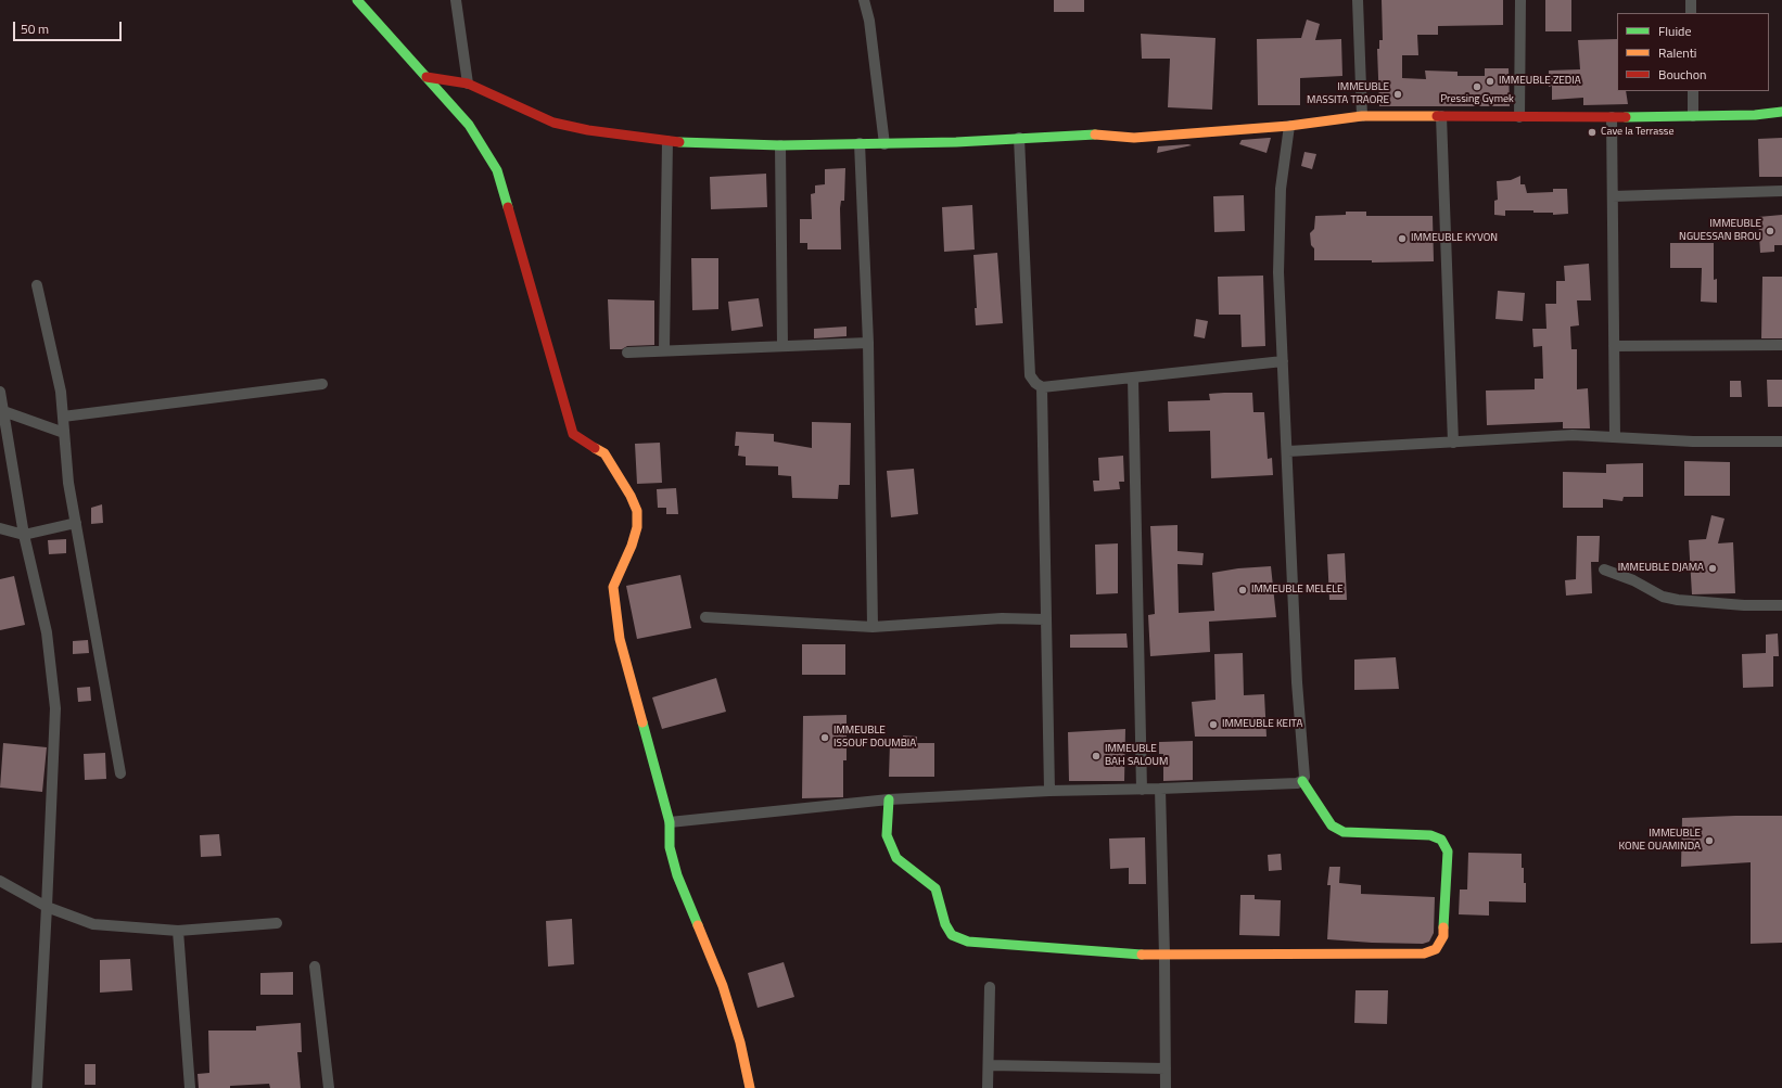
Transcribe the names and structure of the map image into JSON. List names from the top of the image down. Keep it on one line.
{"places":["IMMEUBLE ZEDIA","Pressing Gymek","IMMEUBLE MASSITA TRAORE","Cave la Terrasse","IMMEUBLE NGUESSAN BROU","IMMEUBLE KYVON","IMMEUBLE DJAMA","IMMEUBLE MELELE","IMMEUBLE KEITA","IMMEUBLE ISSOUF DOUMBIA","IMMEUBLE BAH SALOUM","IMMEUBLE KONE OUAMINDA"],"legend":["Fluide","Ralenti","Bouchon"],"scale_bar":"50 m"}
